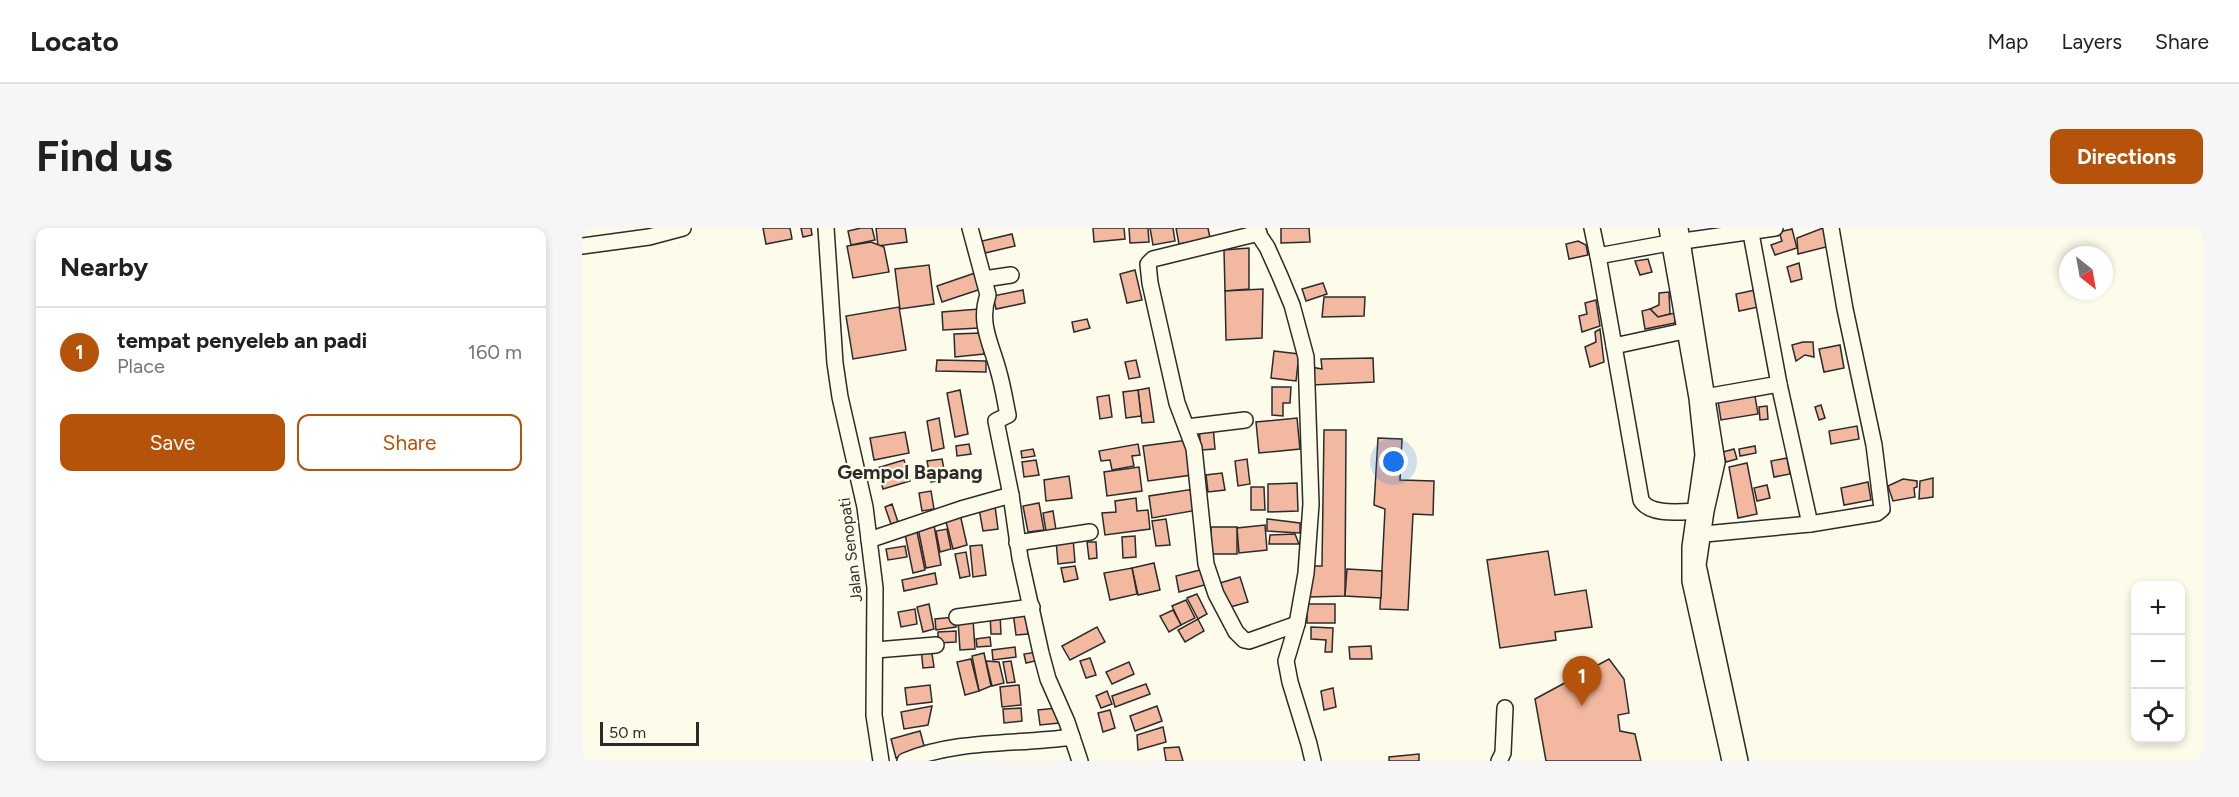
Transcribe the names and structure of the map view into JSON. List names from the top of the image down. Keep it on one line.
{"streets":{"street":["Jalan Senopati"]},"districts":["Gempol Bapang"],"scale_bar":"50 m","north":"bottom right","page":{"header":"Locato","nav":["Map","Layers","Share"],"buttons":["Directions",["Save","Share"]],"title":"Find us","heading":"Nearby","list":[{"mark":"1","name":"tempat penyeleb an padi","note":"Place","value":"160 m"}],"map_buttons":["+","−"],"pins":"1","scale":"50 m"}}
